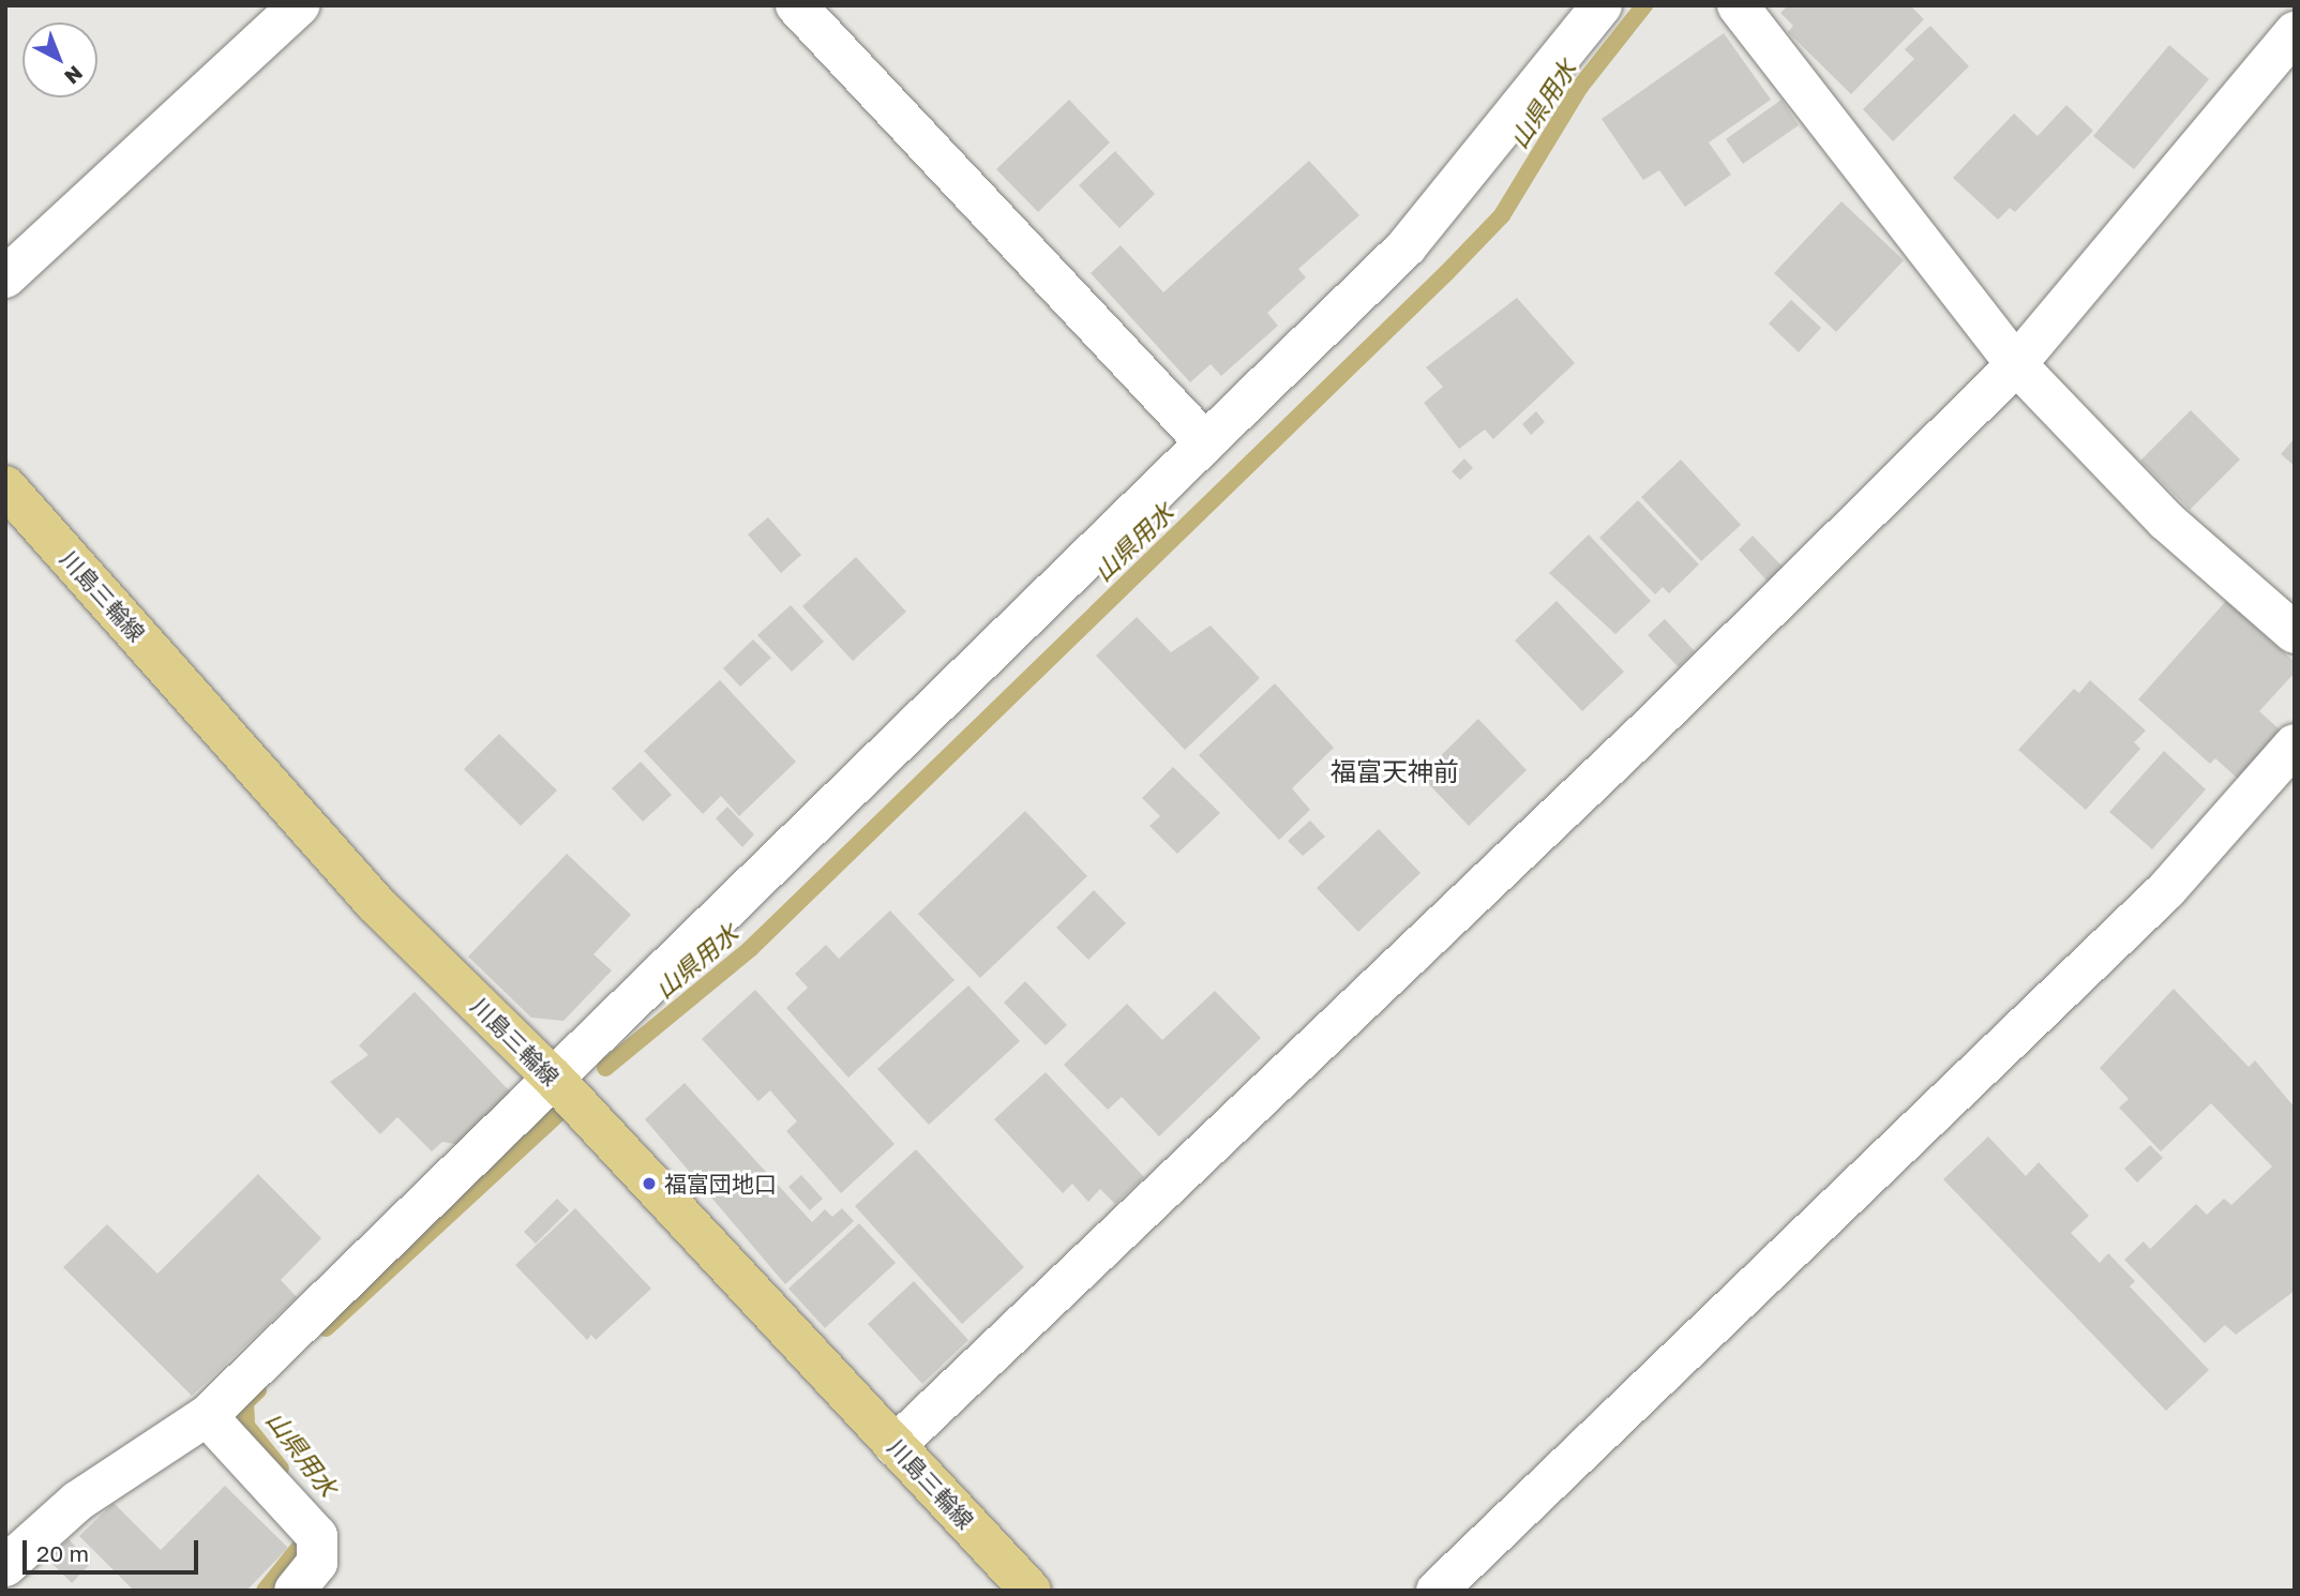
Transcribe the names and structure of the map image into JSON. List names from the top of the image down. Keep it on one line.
{"streets":{"main road":["川島三輪線"]},"districts":["福富天神前"],"water":["山県用水"],"places":["福富団地口"],"scale_bar":"20 m","north":"bottom right"}
